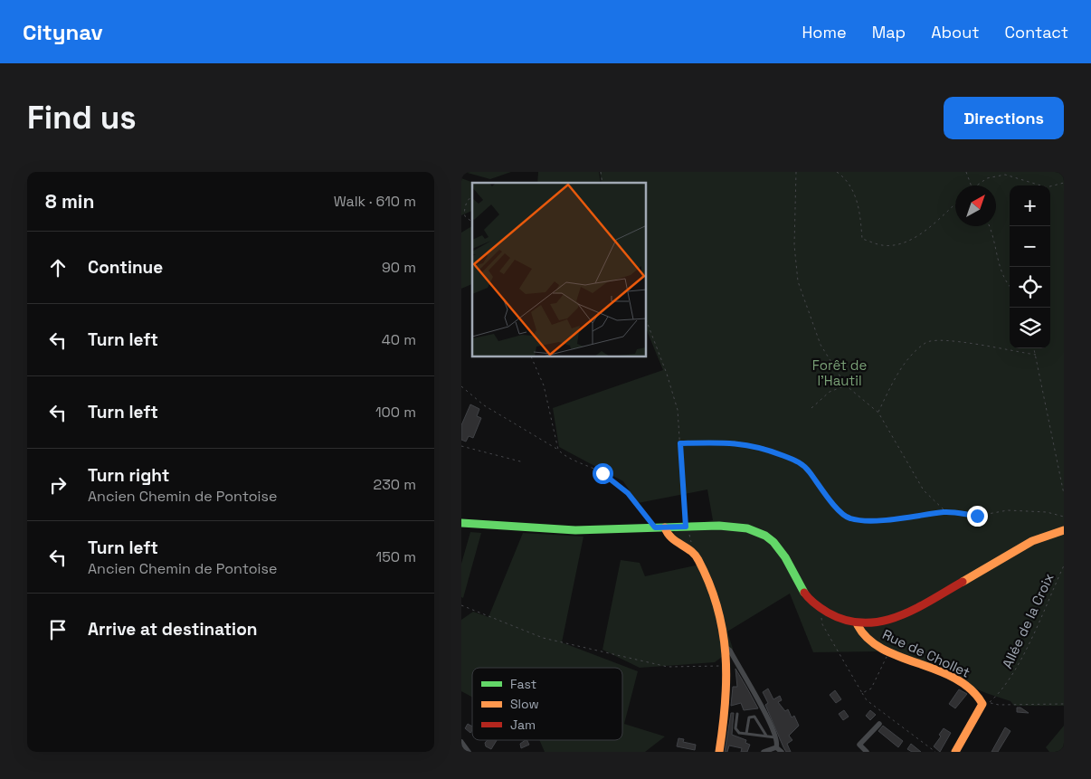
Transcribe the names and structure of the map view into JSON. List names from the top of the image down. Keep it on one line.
{"streets":{"main road":["Rue de Chollet"],"path":["Allée de la Croix"]},"parks":["Forêt de l'Hautil"],"legend":["Fast","Slow","Jam"],"north":"top right","page":{"header":"Citynav","nav":["Home","Map","About","Contact"],"buttons":"Directions","title":"Find us","heading":["8 min","Walk · 610 m"],"map_buttons":["+","−"],"list":[["Continue","90 m"],["Turn left","40 m"],["Turn left","100 m"],["Turn right","Ancien Chemin de Pontoise","230 m"],["Turn left","Ancien Chemin de Pontoise","150 m"],"Arrive at destination"]}}
